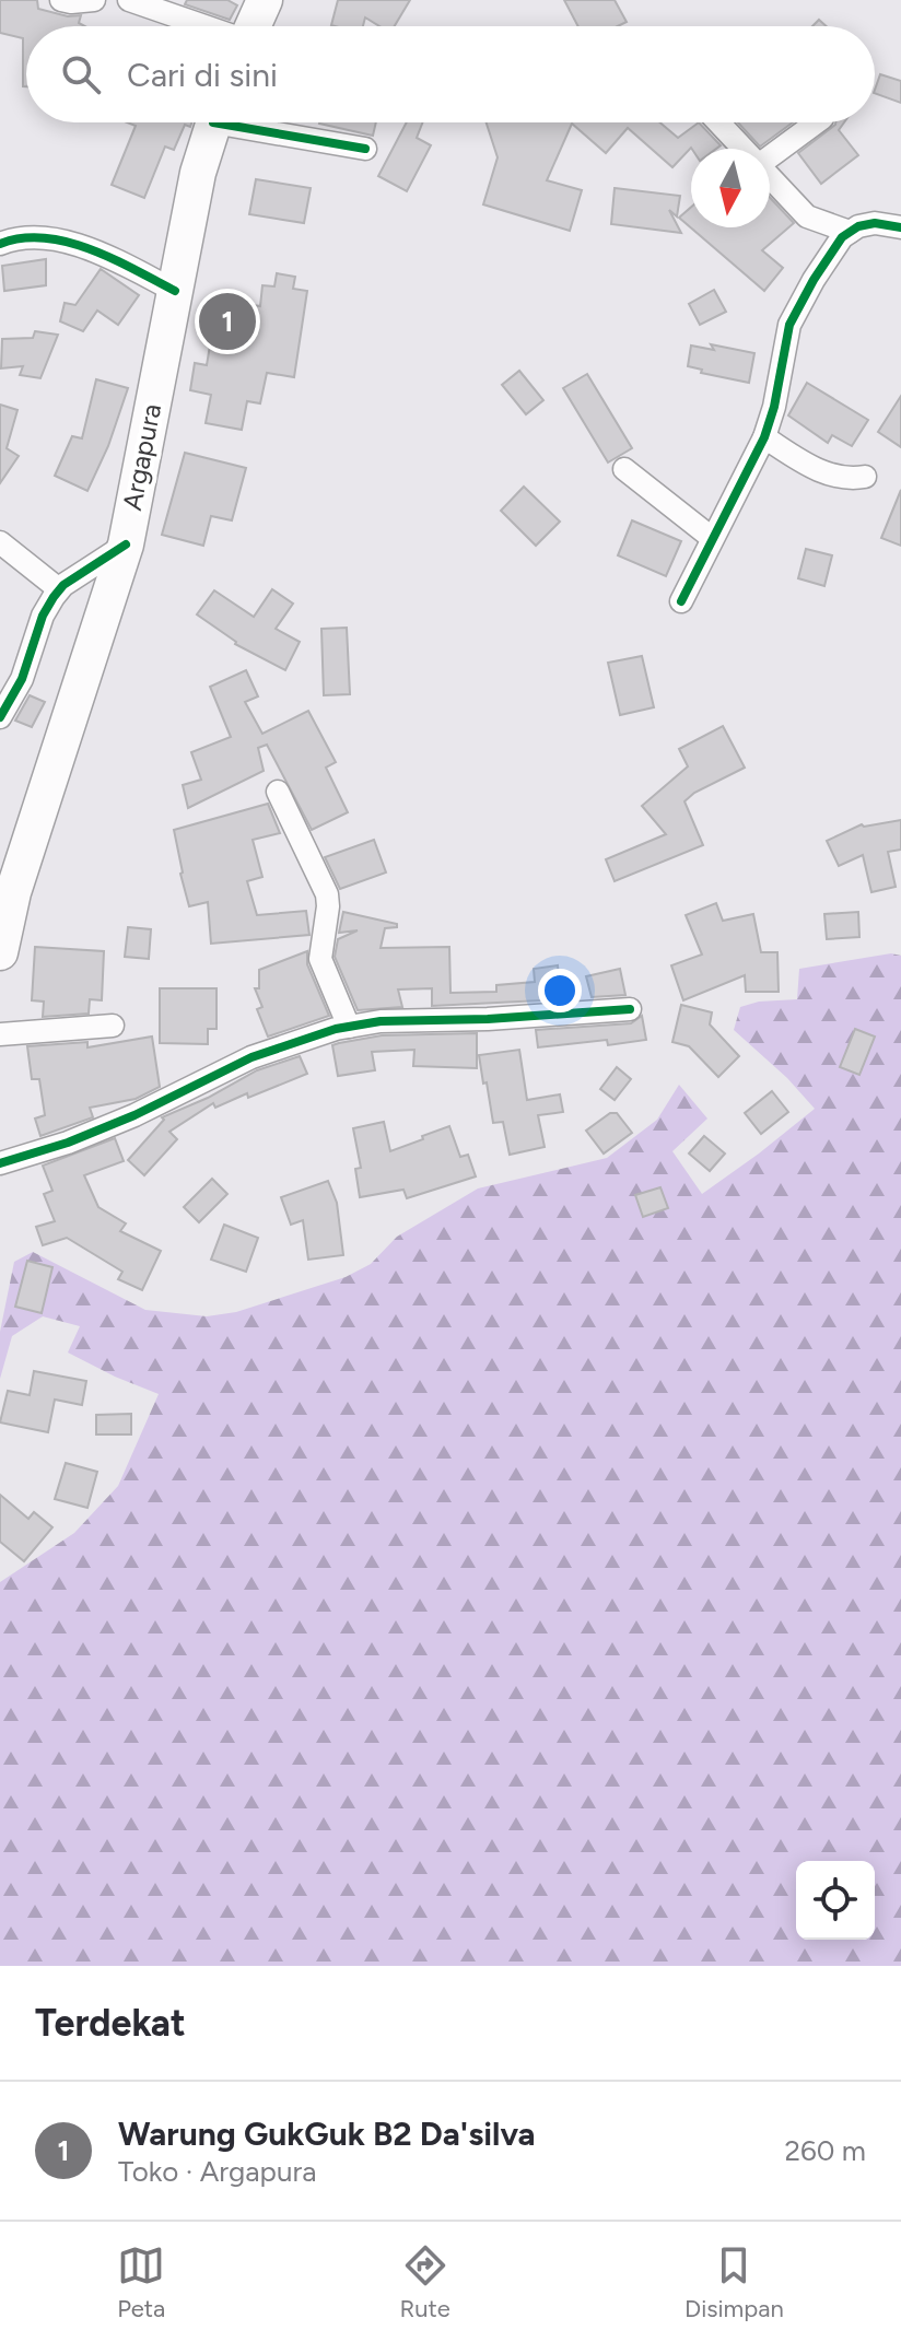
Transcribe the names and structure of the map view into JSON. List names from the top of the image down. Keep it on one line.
{"streets":{"highway":["Argapura"]},"north":"bottom","page":{"search":"Cari di sini","pins":"1","heading":"Terdekat","list":[{"mark":"1","name":"Warung GukGuk B2 Da'silva","note":"Toko · Argapura","value":"260 m"}],"nav":["Peta","Rute","Disimpan"]}}
